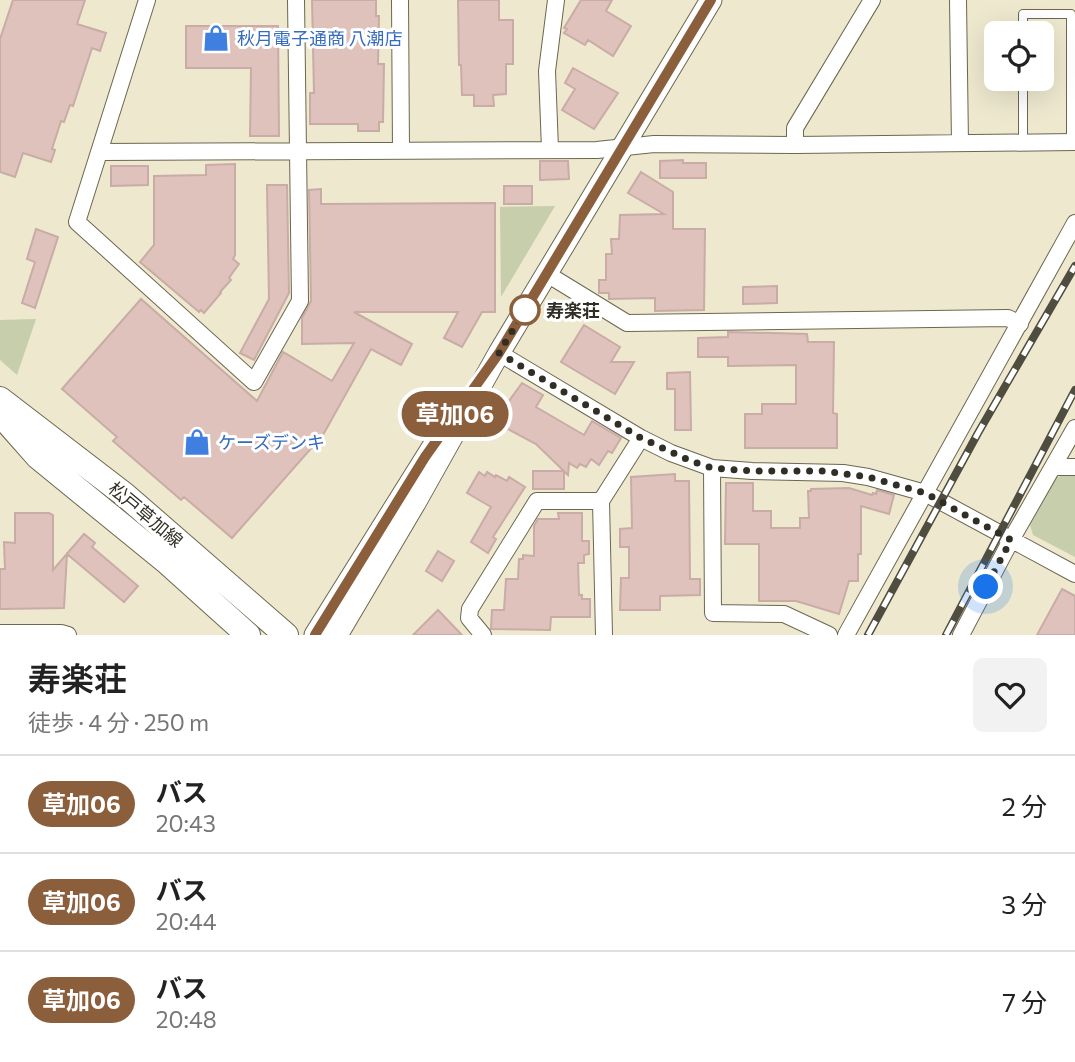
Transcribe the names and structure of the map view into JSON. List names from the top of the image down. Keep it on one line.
{"streets":{"main road":["松戸草加線"]},"places":{"shop":["秋月電子通商 八潮店","ケーズデンキ"],"other":["寿楽荘"]},"lines":["bus line 草加06"],"page":{"on_map":"草加06","heading":["寿楽荘","徒歩 · 4 分 · 250 m"],"list":[{"mark":"草加06","name":"バス","note":"20:43","value":"2 分"},{"mark":"草加06","name":"バス","note":"20:44","value":"3 分"},{"mark":"草加06","name":"バス","note":"20:48","value":"7 分"}]}}
